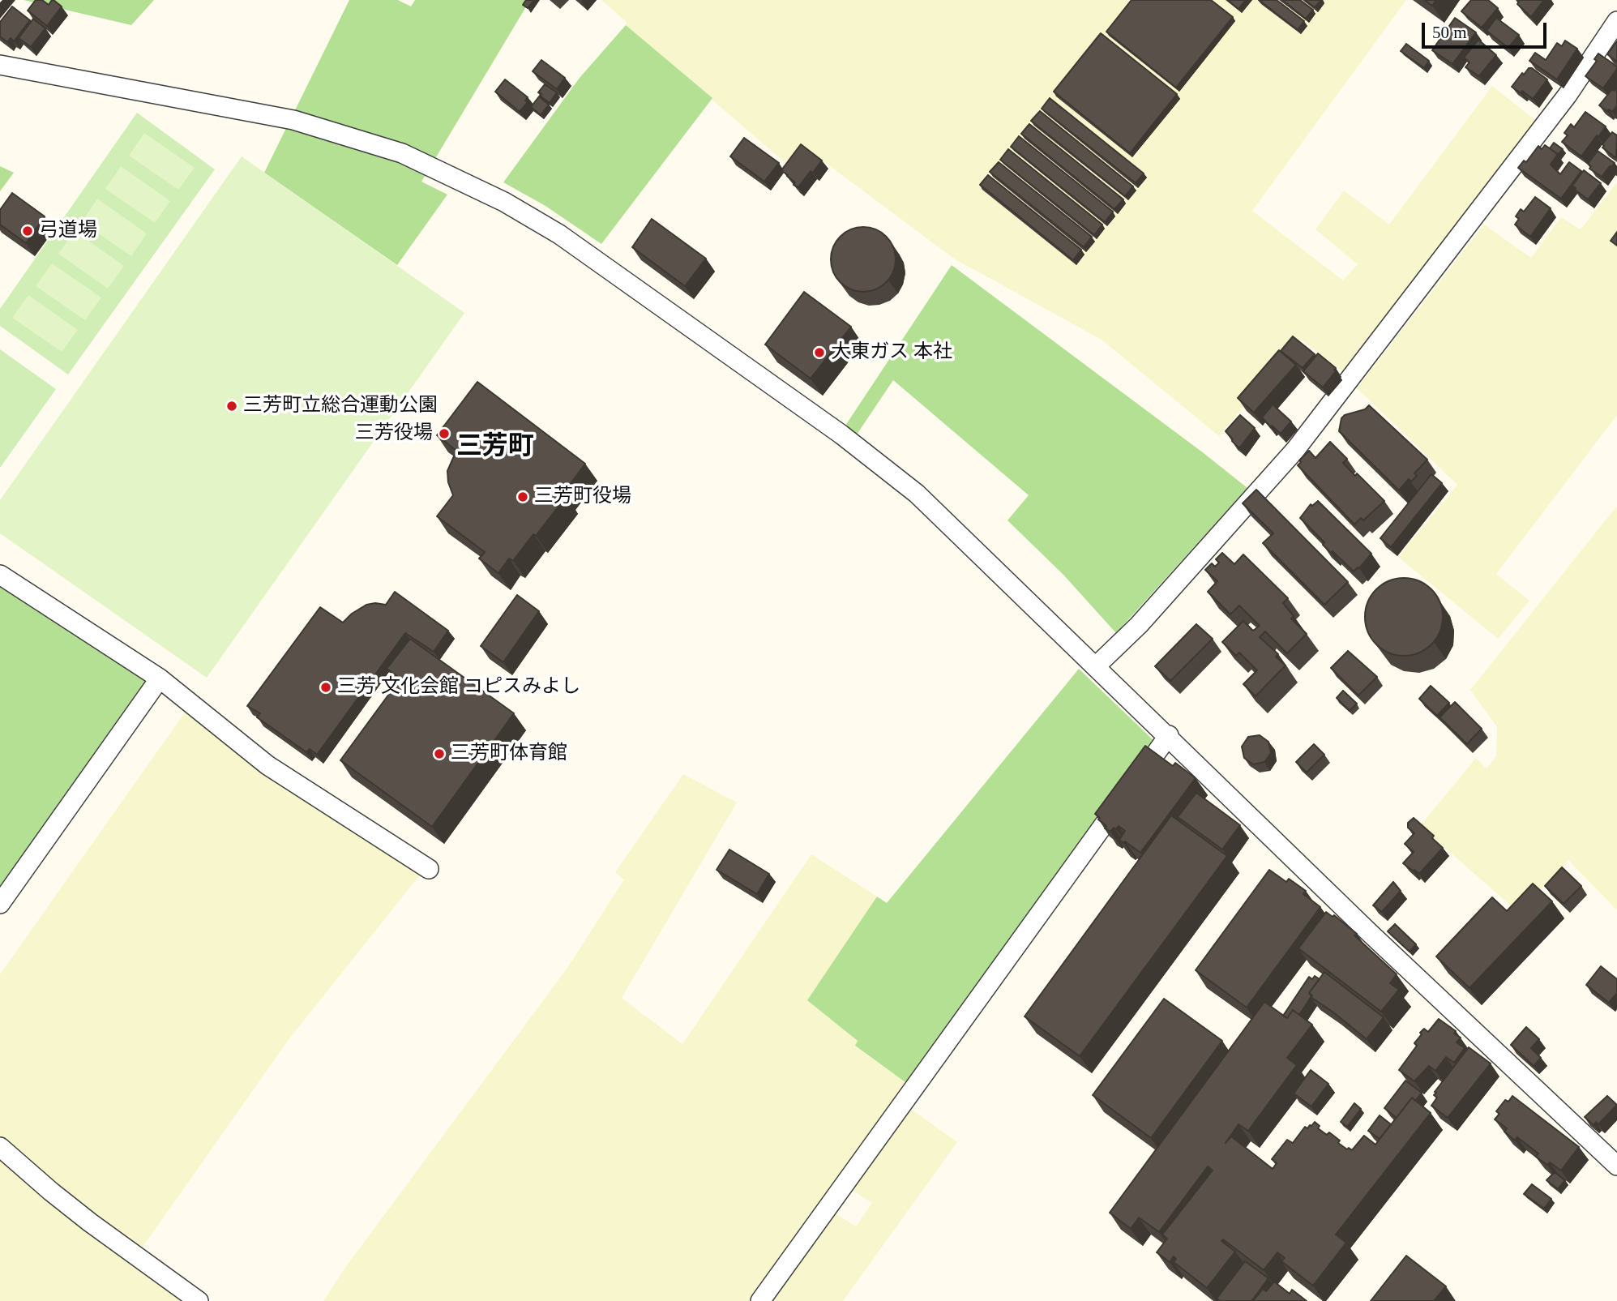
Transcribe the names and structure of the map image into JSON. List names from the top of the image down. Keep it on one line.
{"districts":["三芳町"],"places":["弓道場","大東ガス 本社","三芳町立総合運動公園","三芳役場","三芳町役場","三芳 文化会館 コピスみよし","三芳町体育館"],"scale_bar":"50 m"}
